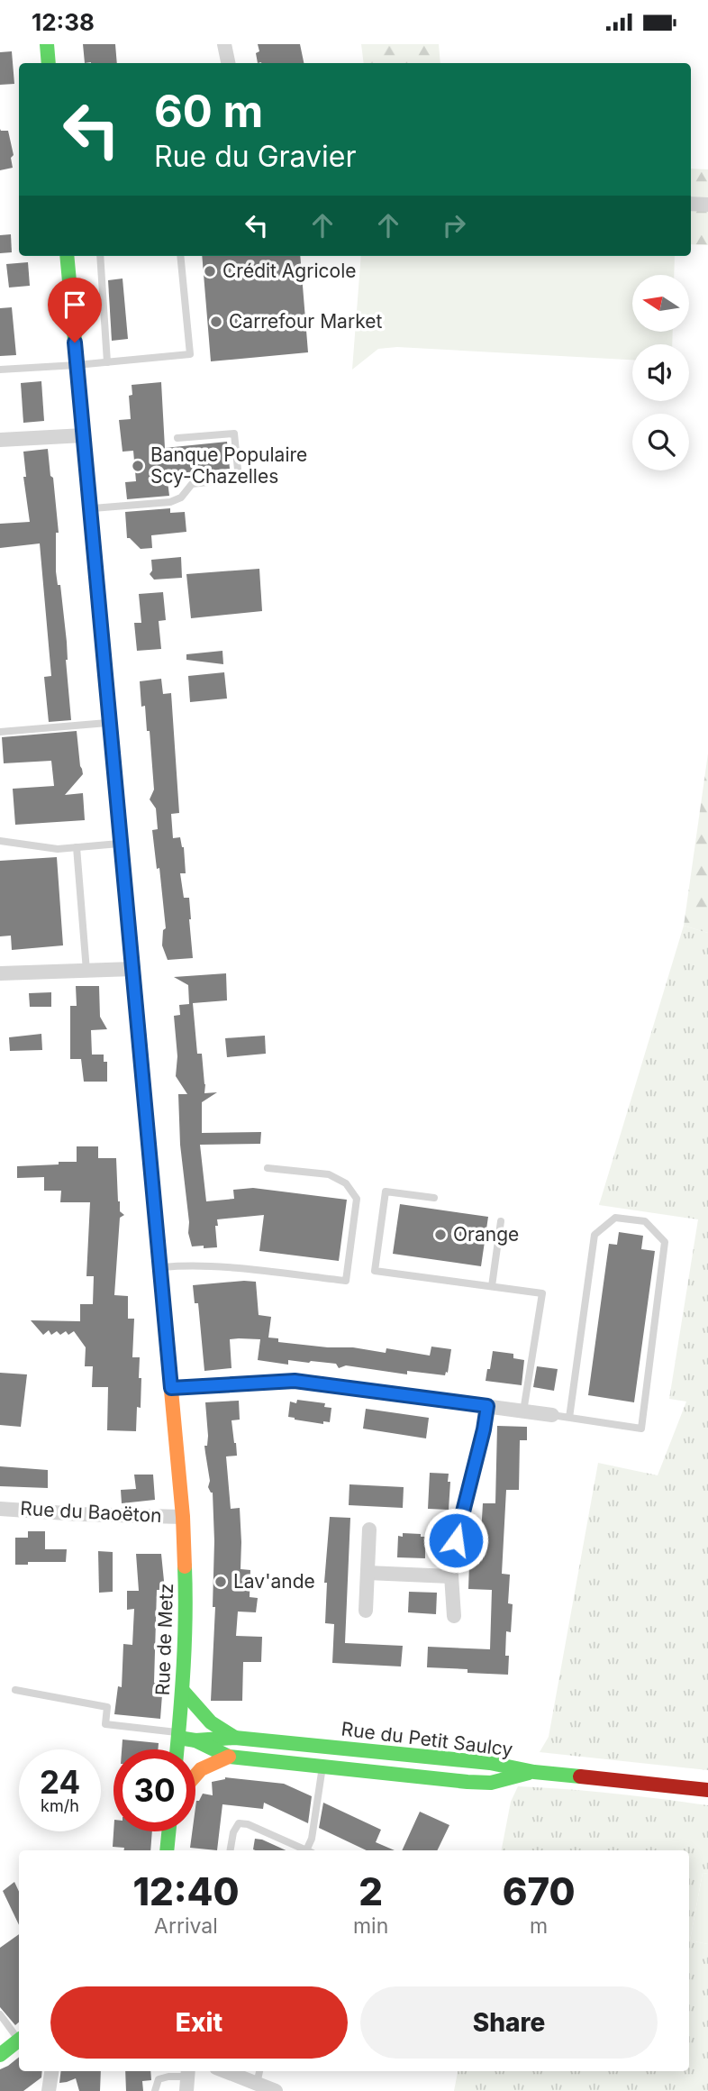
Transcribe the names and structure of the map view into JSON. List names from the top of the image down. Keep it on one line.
{"streets":{"main road":["Rue de Metz","Rue du Petit Saulcy"],"street":["Rue du Baoëton"]},"crossings":[["Rue du Baoëton","Rue de Metz"],["Rue de Metz","Rue du Petit Saulcy"]],"places":["Crédit Agricole","Carrefour Market","Banque Populaire Scy-Chazelles","Orange","Lav'ande"],"north":"left","page":{"status":"12:38","turn":["60 m","Rue du Gravier"],"speed":"24 km/h","limit":"30","eta":["12:40","Arrival","2","min","670","m"],"buttons":["Exit","Share"]}}
